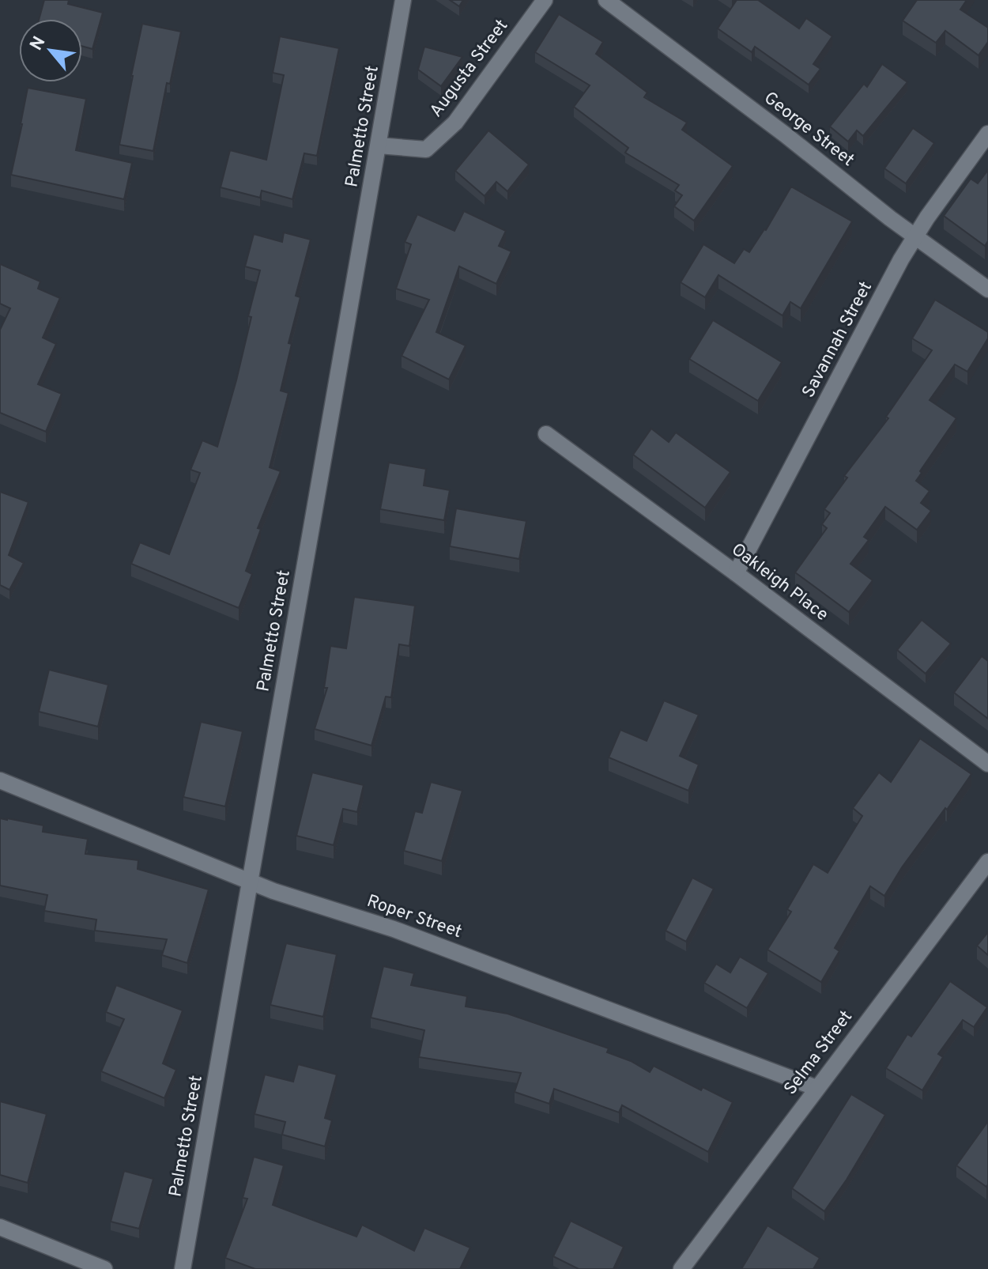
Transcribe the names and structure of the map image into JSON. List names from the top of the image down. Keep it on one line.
{"streets":{"street":["Augusta Street","Palmetto Street","George Street","Savannah Street","Oakleigh Place","Roper Street","Selma Street"]},"crossings":[["Augusta Street","Palmetto Street"],["Palmetto Street","Roper Street"],["George Street","Savannah Street"],["Savannah Street","Oakleigh Place"],["Roper Street","Selma Street"]],"north":"top left"}
